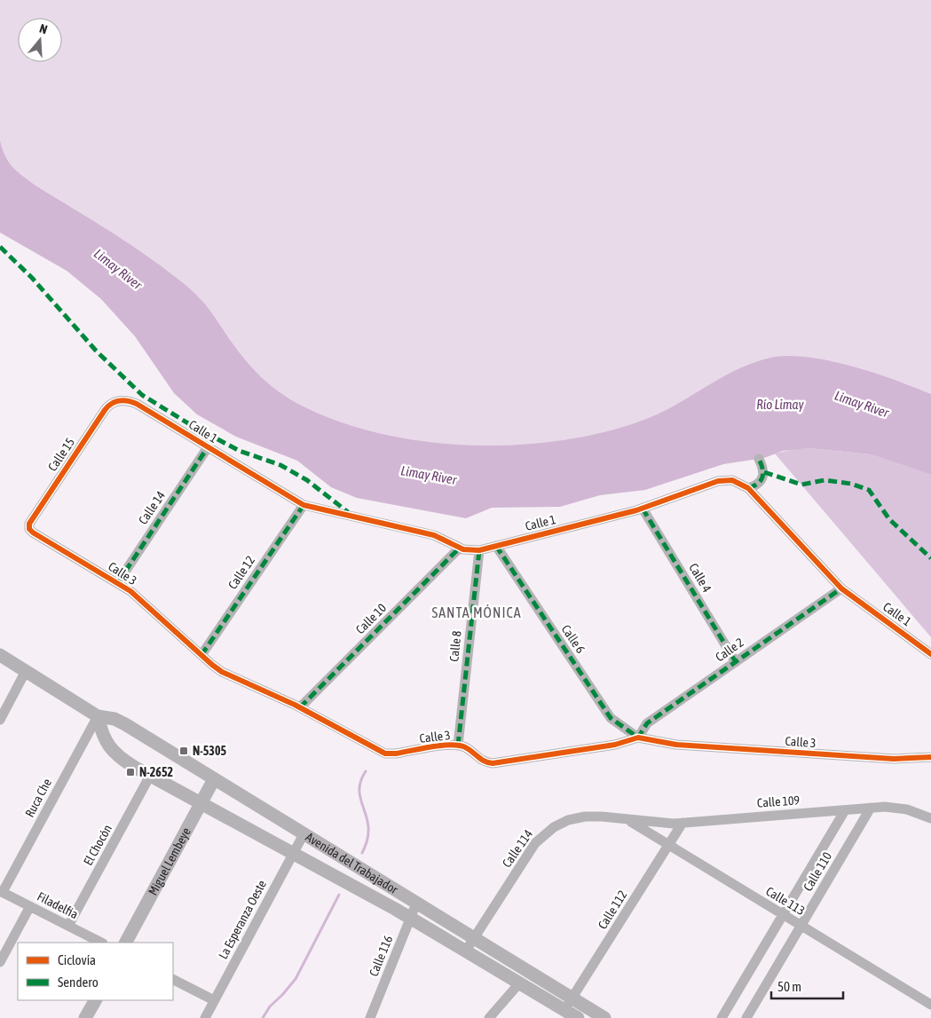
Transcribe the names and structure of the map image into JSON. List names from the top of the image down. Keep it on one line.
{"streets":{"street":["Calle 1","Calle 15","Calle 14","Calle 12","Calle 3","Calle 4","Calle 10","Calle 6","Calle 8","Calle 2","Ruca Che","Calle 109","El Chocón","Calle 114","Miguel Lembeye","Avenida del Trabajador","Calle 110","Calle 113","Filadelfia","Calle 112","La Esperanza Oeste","Calle 116"]},"crossings":[["Calle 1","Calle 15"],["Calle 1","Calle 14"],["Calle 1","Calle 12"],["Calle 1","Calle 4"],["Calle 1","Calle 10"],["Calle 1","Calle 6"],["Calle 1","Calle 8"],["Calle 1","Calle 2"],["Calle 15","Calle 3"],["Calle 14","Calle 3"],["Calle 12","Calle 3"],["Calle 3","Calle 10"],["Calle 3","Calle 6"],["Calle 3","Calle 8"],["Calle 3","Calle 2"],["Calle 4","Calle 2"],["Calle 6","Calle 2"],["Ruca Che","Avenida del Trabajador"],["Ruca Che","Filadelfia"],["Calle 109","Calle 114"],["Calle 109","Calle 110"],["Calle 109","Calle 113"],["Calle 109","Calle 112"],["El Chocón","Avenida del Trabajador"],["El Chocón","Filadelfia"],["Calle 114","Avenida del Trabajador"],["Calle 114","Calle 113"],["Miguel Lembeye","Avenida del Trabajador"],["Avenida del Trabajador","Calle 112"],["Avenida del Trabajador","La Esperanza Oeste"],["Avenida del Trabajador","Calle 116"],["Calle 110","Calle 113"],["Calle 113","Calle 112"]],"districts":["SANTA MÓNICA"],"water":["Limay River","Río Limay"],"places":{"transit":["N-5305","N-2652"]},"legend":["Ciclovía","Sendero"],"scale_bar":"50 m","north":"top"}
